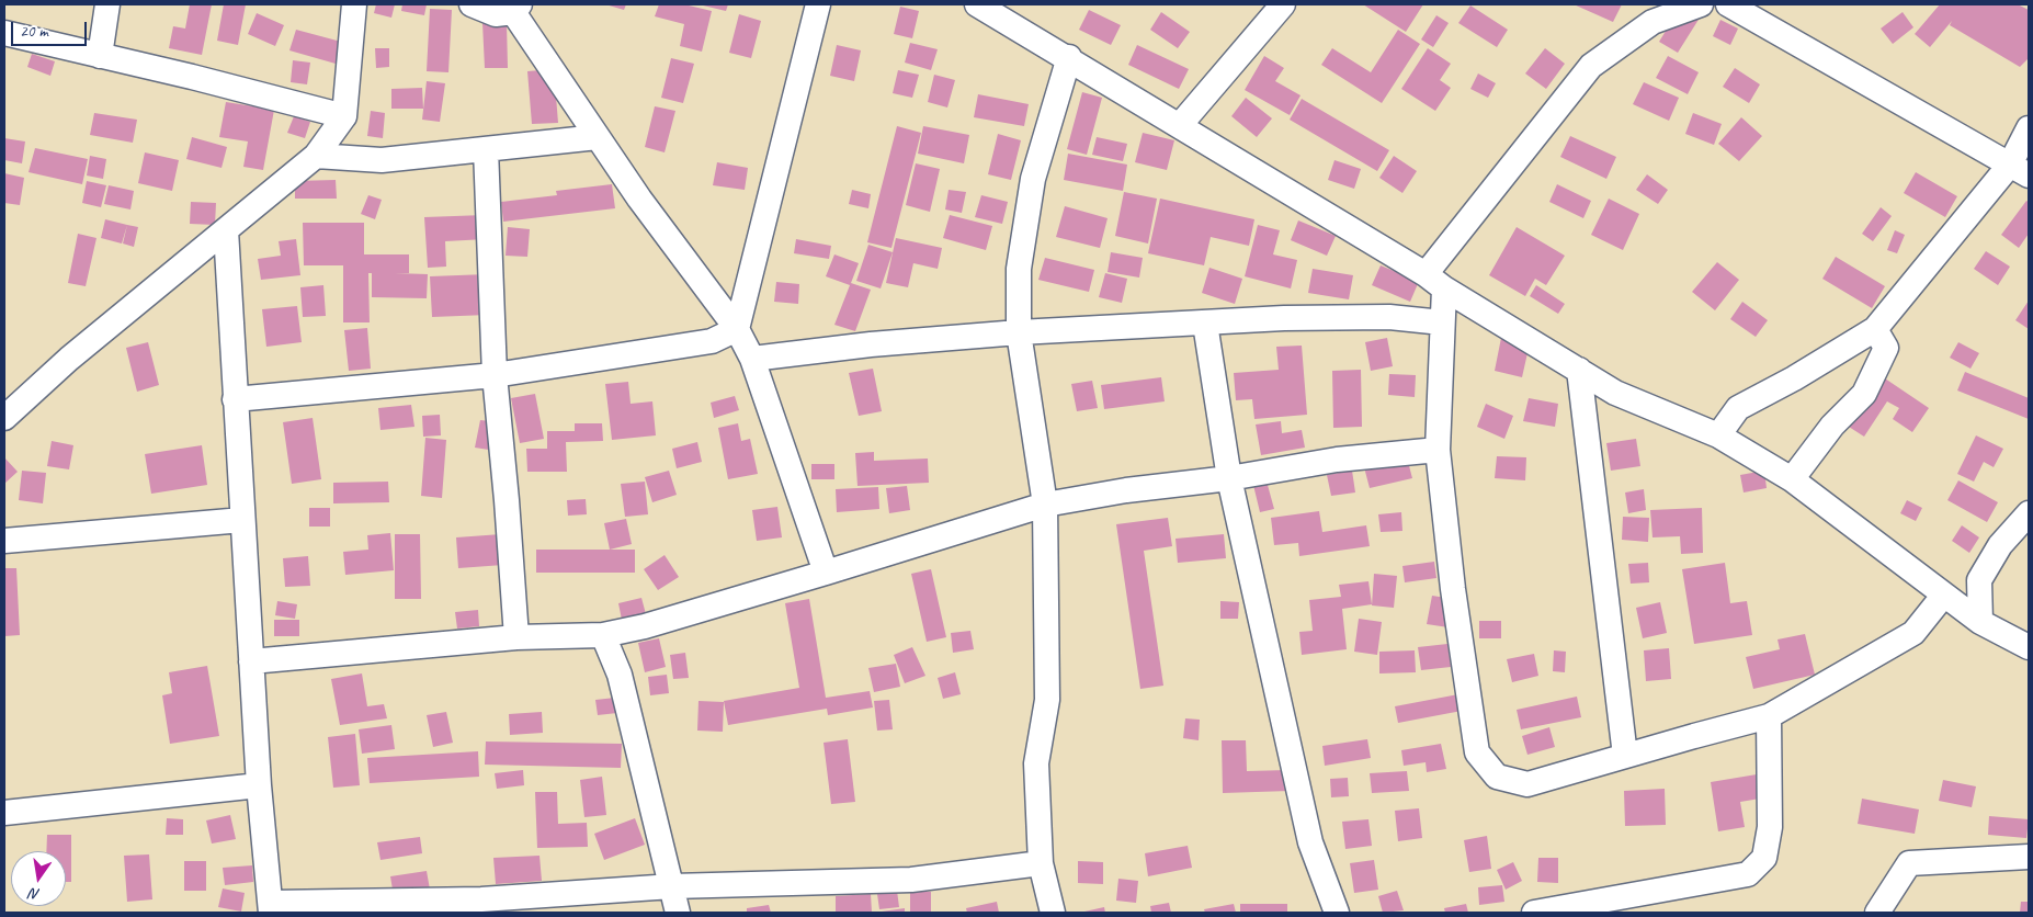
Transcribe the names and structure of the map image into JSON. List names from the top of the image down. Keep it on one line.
{"scale_bar":"20 m","north":"bottom"}
